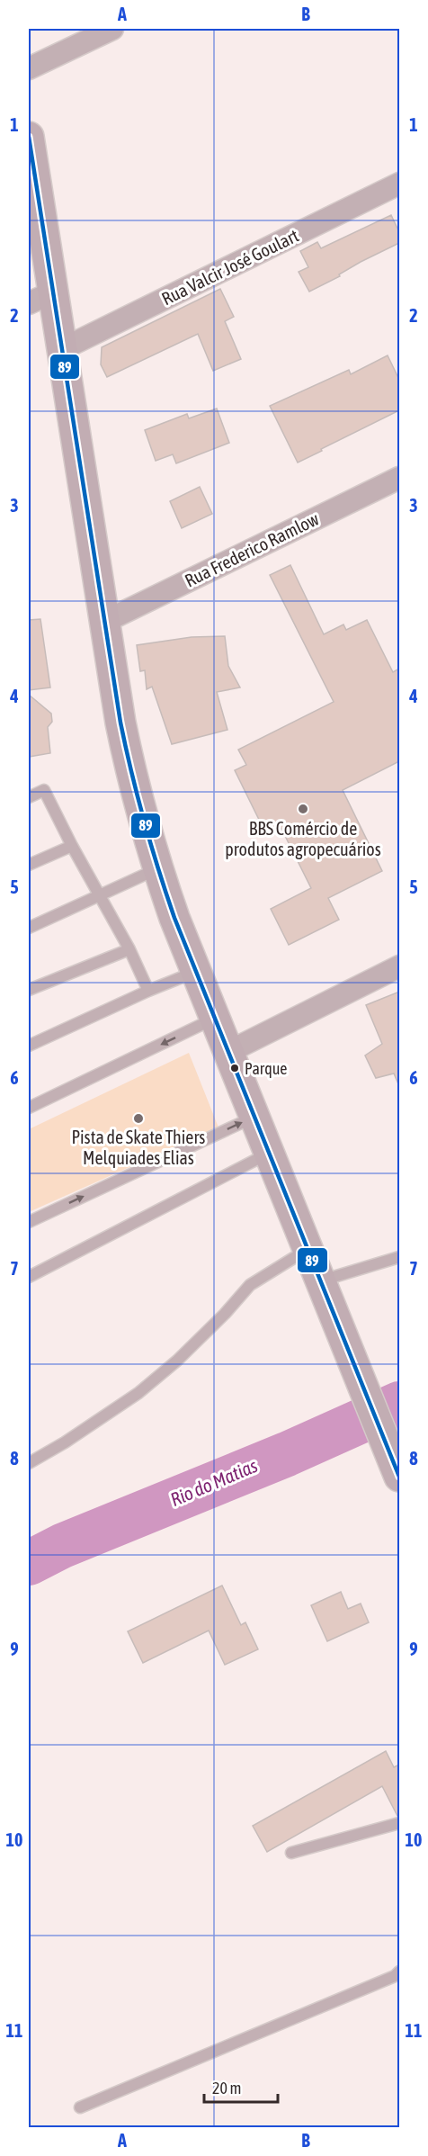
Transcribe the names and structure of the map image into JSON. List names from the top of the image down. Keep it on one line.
{"streets":{"street":["Rua Valcir José Goulart","Rua Frederico Ramlow"]},"water":["Rio do Matias"],"places":["BBS Comércio de produtos agropecuários","Parque","Pista de Skate Thiers Melquiades Elias"],"lines":["transit line 89"],"scale_bar":"20 m","grid":{"columns":["A","B"],"rows":["1","2","3","4","5","6","7","8","9","10","11"]}}
